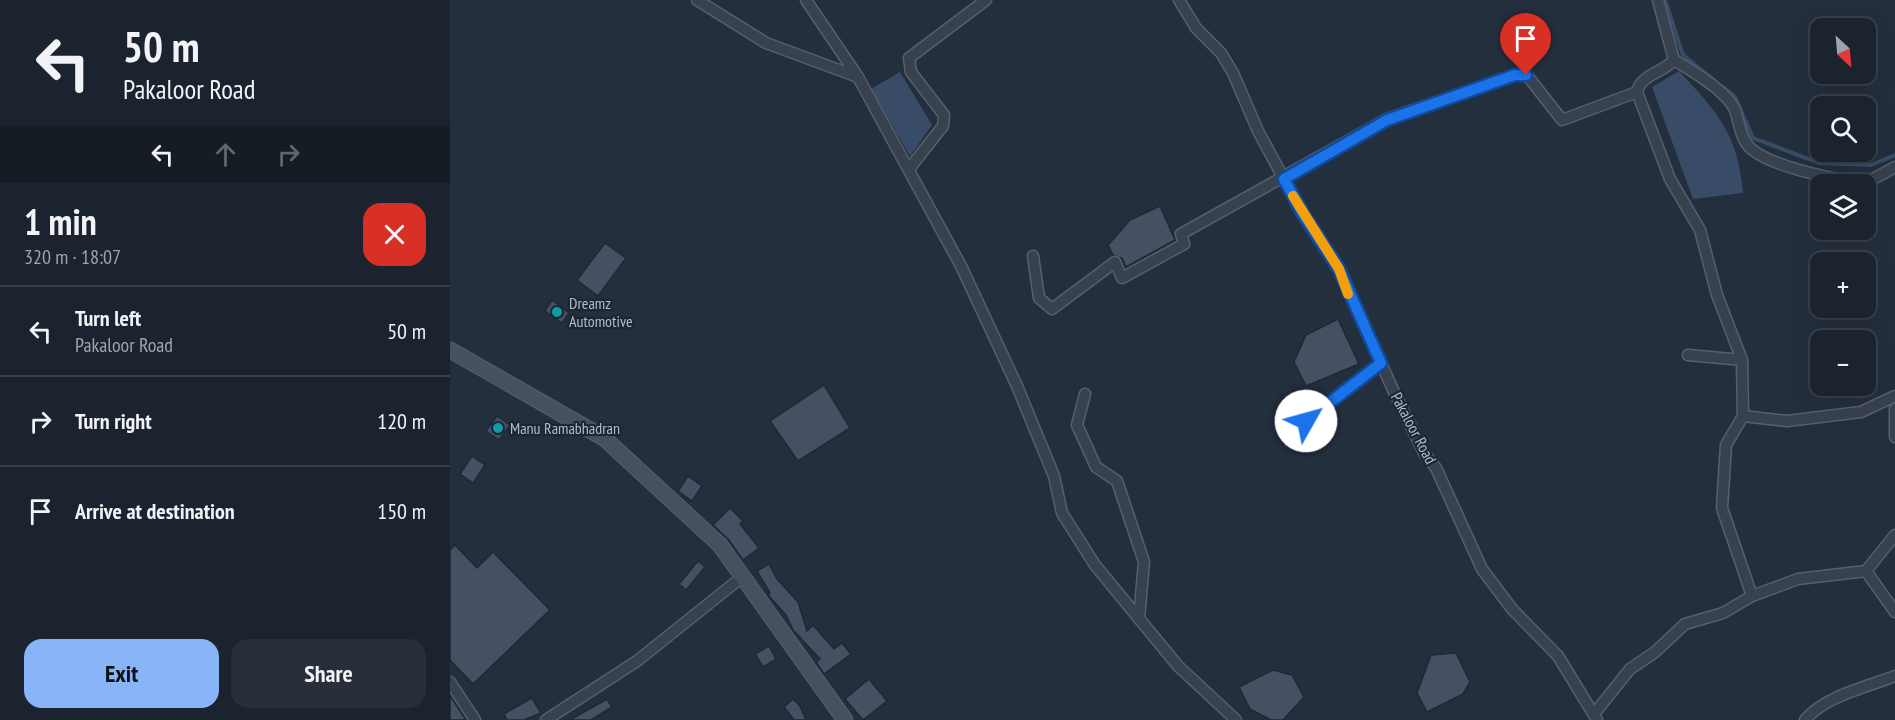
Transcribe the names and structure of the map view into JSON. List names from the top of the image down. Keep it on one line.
{"streets":{"street":["Pakaloor Road"]},"places":["Dreamz Automotive","Manu Ramabhadran"],"north":"bottom right","page":{"turn":["50 m","Pakaloor Road"],"map_buttons":["+","−"],"heading":["1 min","320 m · 18:07"],"list":[{"name":"Turn left","note":"Pakaloor Road","value":"50 m"},{"name":"Turn right","value":"120 m"},{"name":"Arrive at destination","value":"150 m"}],"buttons":["Exit","Share"]}}
